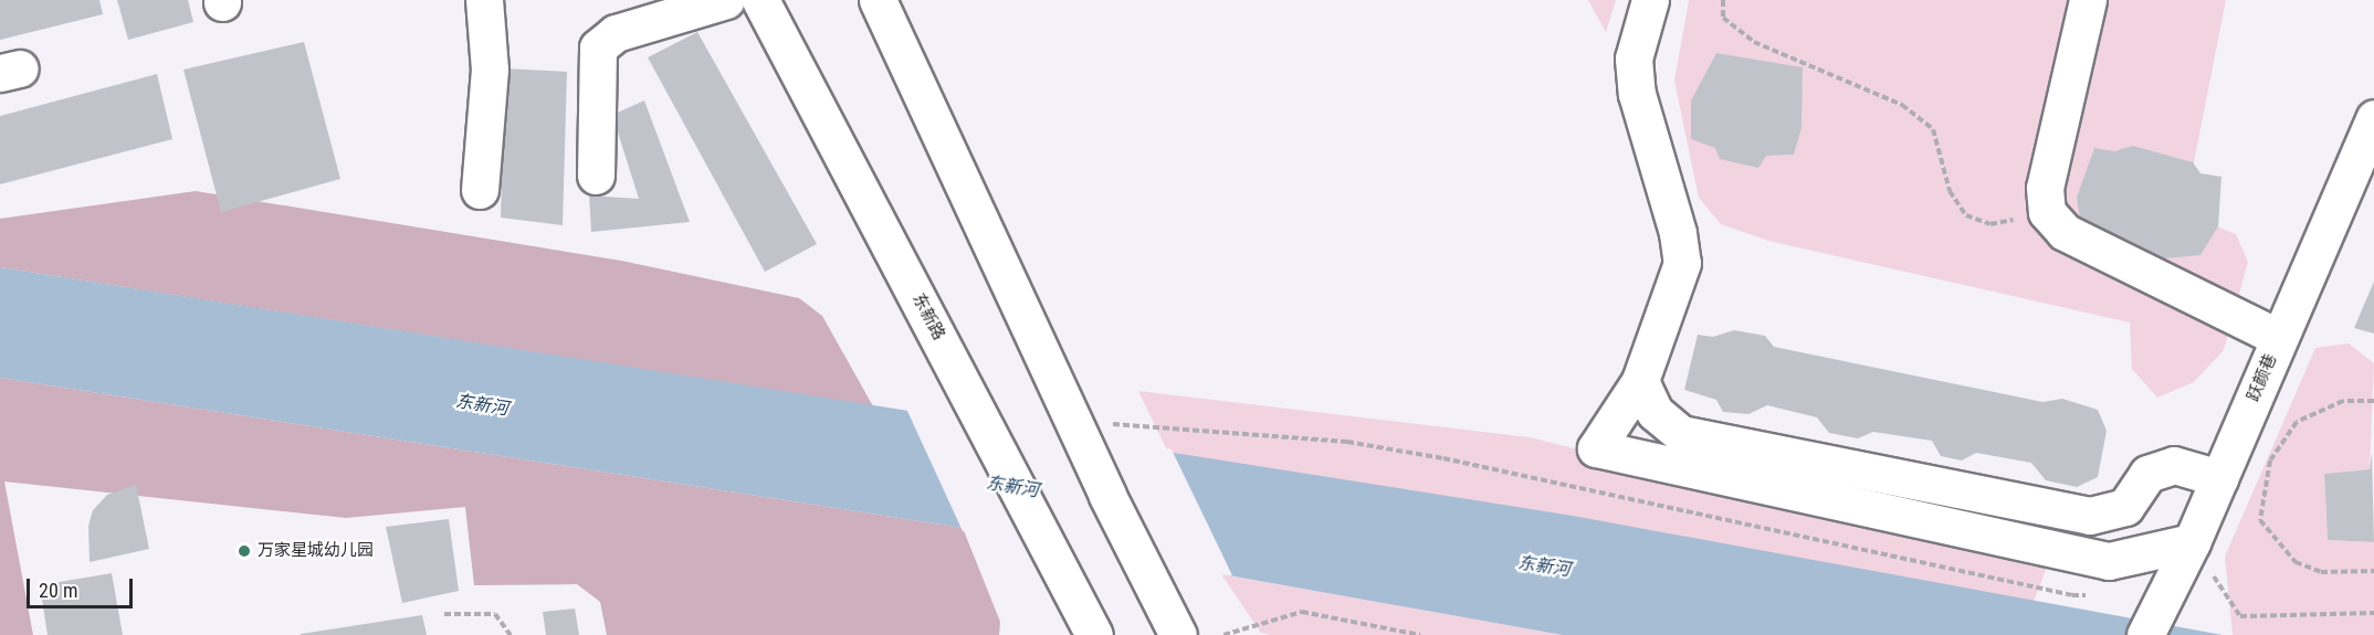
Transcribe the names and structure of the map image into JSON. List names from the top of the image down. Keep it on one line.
{"streets":{"main road":["东新路","跃颜巷"]},"water":["东新河"],"places":["万家星城幼儿园"],"scale_bar":"20 m"}
